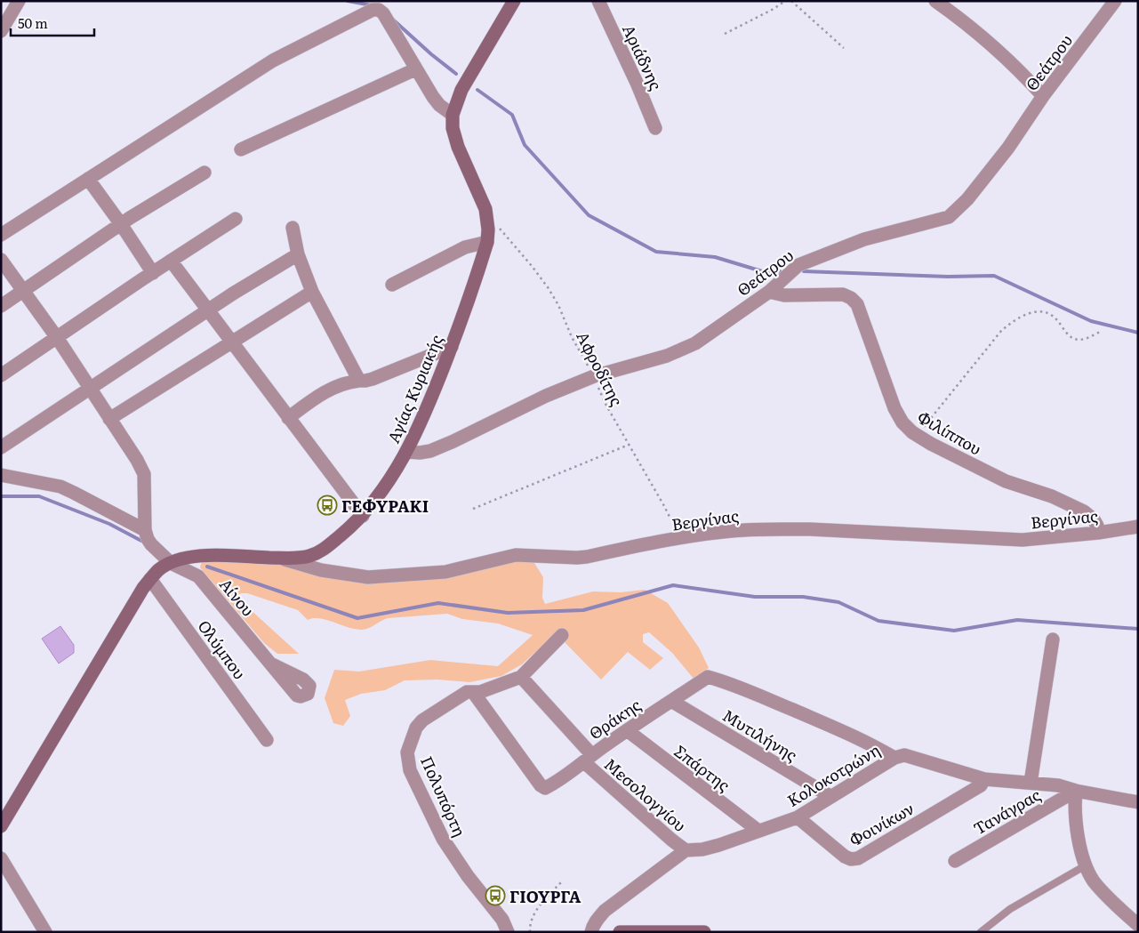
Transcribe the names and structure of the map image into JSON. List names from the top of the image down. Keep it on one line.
{"streets":{"street":["Αριάδνης","Θεάτρου","Αγίας Κυριακής","Φιλίππου","Βεργίνας","Αίνου","Ολύμπου","Θράκης","Μυτιλήνης","Σπάρτης","Κολοκοτρώνη","Μεσολογγίου","Πολυπόρτη","Τανάγρας","Φοινίκων"],"path":["Αφροδίτης"]},"crossings":[["Θεάτρου","Αφροδίτης"],["Θεάτρου","Αγίας Κυριακής"],["Θεάτρου","Φιλίππου"],["Αφροδίτης","Αγίας Κυριακής"],["Αφροδίτης","Βεργίνας"],["Αγίας Κυριακής","Βεργίνας"],["Αγίας Κυριακής","Αίνου"],["Αγίας Κυριακής","Ολύμπου"],["Φιλίππου","Βεργίνας"],["Θράκης","Μυτιλήνης"],["Θράκης","Σπάρτης"],["Θράκης","Κολοκοτρώνη"],["Θράκης","Μεσολογγίου"],["Θράκης","Πολυπόρτη"],["Μυτιλήνης","Κολοκοτρώνη"],["Σπάρτης","Κολοκοτρώνη"],["Κολοκοτρώνη","Μεσολογγίου"],["Κολοκοτρώνη","Τανάγρας"],["Κολοκοτρώνη","Φοινίκων"],["Μεσολογγίου","Πολυπόρτη"]],"places":{"bus stop":["ΓΕΦΥΡΑΚΙ","ΓΙΟΥΡΓΑ"]},"scale_bar":"50 m"}
